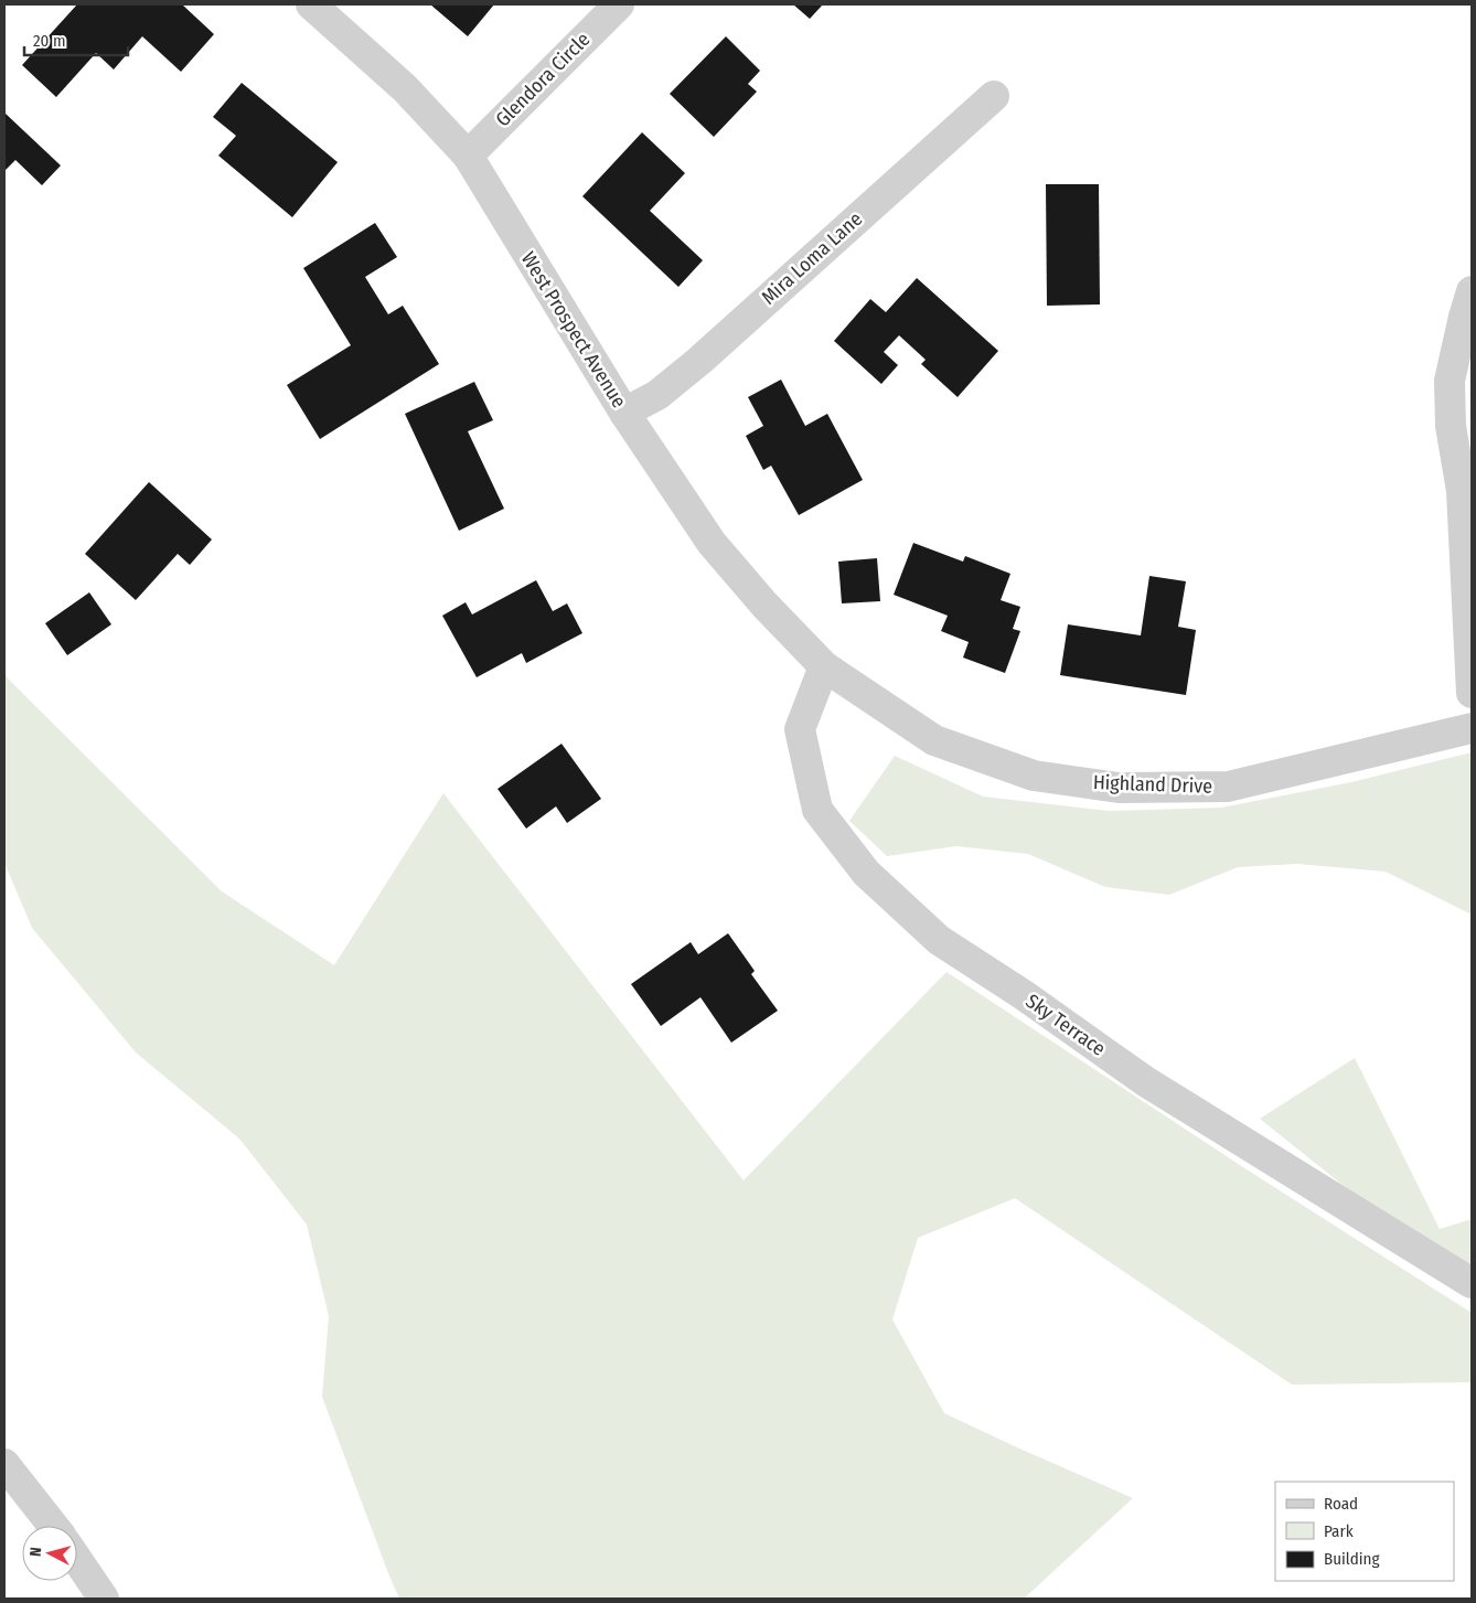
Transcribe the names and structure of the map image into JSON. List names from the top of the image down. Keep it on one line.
{"streets":{"street":["Glendora Circle","Mira Loma Lane","West Prospect Avenue","Highland Drive","Sky Terrace"]},"crossings":[["Glendora Circle","West Prospect Avenue"],["Mira Loma Lane","West Prospect Avenue"],["West Prospect Avenue","Highland Drive"],["West Prospect Avenue","Sky Terrace"],["Highland Drive","Sky Terrace"]],"legend":["Road","Park","Building"],"scale_bar":"20 m","north":"left"}
